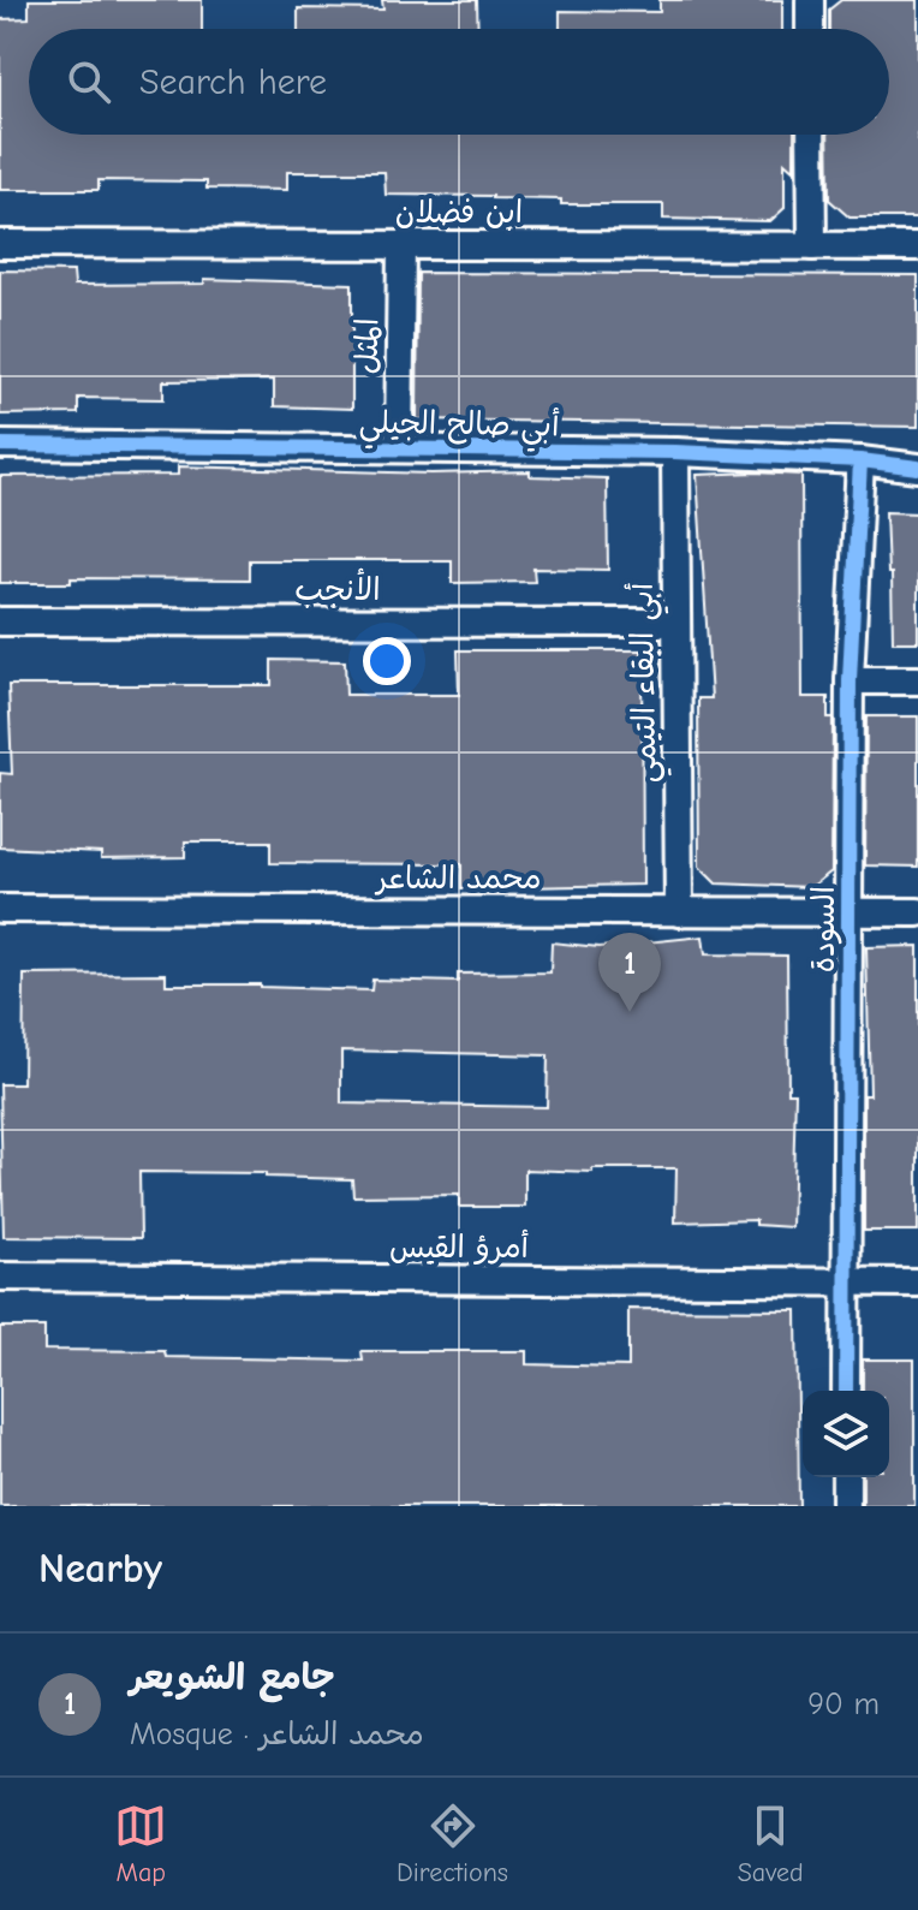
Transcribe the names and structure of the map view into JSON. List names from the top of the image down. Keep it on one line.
{"streets":{"street":["ابن فضلان","المثل","أبي صالح الجيلي","الأنجب","أبي البقاء التيمي","محمد الشاعر","السودة","أمرؤ القيس"]},"crossings":[["ابن فضلان","المثل"],["المثل","أبي صالح الجيلي"],["أبي صالح الجيلي","أبي البقاء التيمي"],["أبي صالح الجيلي","السودة"],["الأنجب","أبي البقاء التيمي"],["أبي البقاء التيمي","محمد الشاعر"],["محمد الشاعر","السودة"],["السودة","أمرؤ القيس"]],"page":{"search":"Search here","pins":"1","heading":"Nearby","list":[{"mark":"1","name":"جامع الشويعر","note":"Mosque · محمد الشاعر","value":"90 m"}],"nav":["Map","Directions","Saved"]}}
